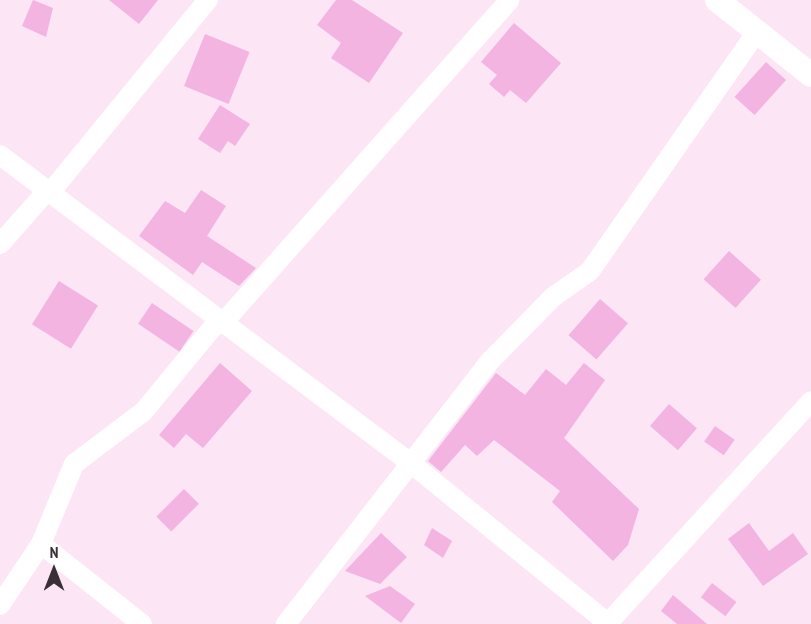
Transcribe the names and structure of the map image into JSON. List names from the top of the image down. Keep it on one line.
{"north":"top"}
